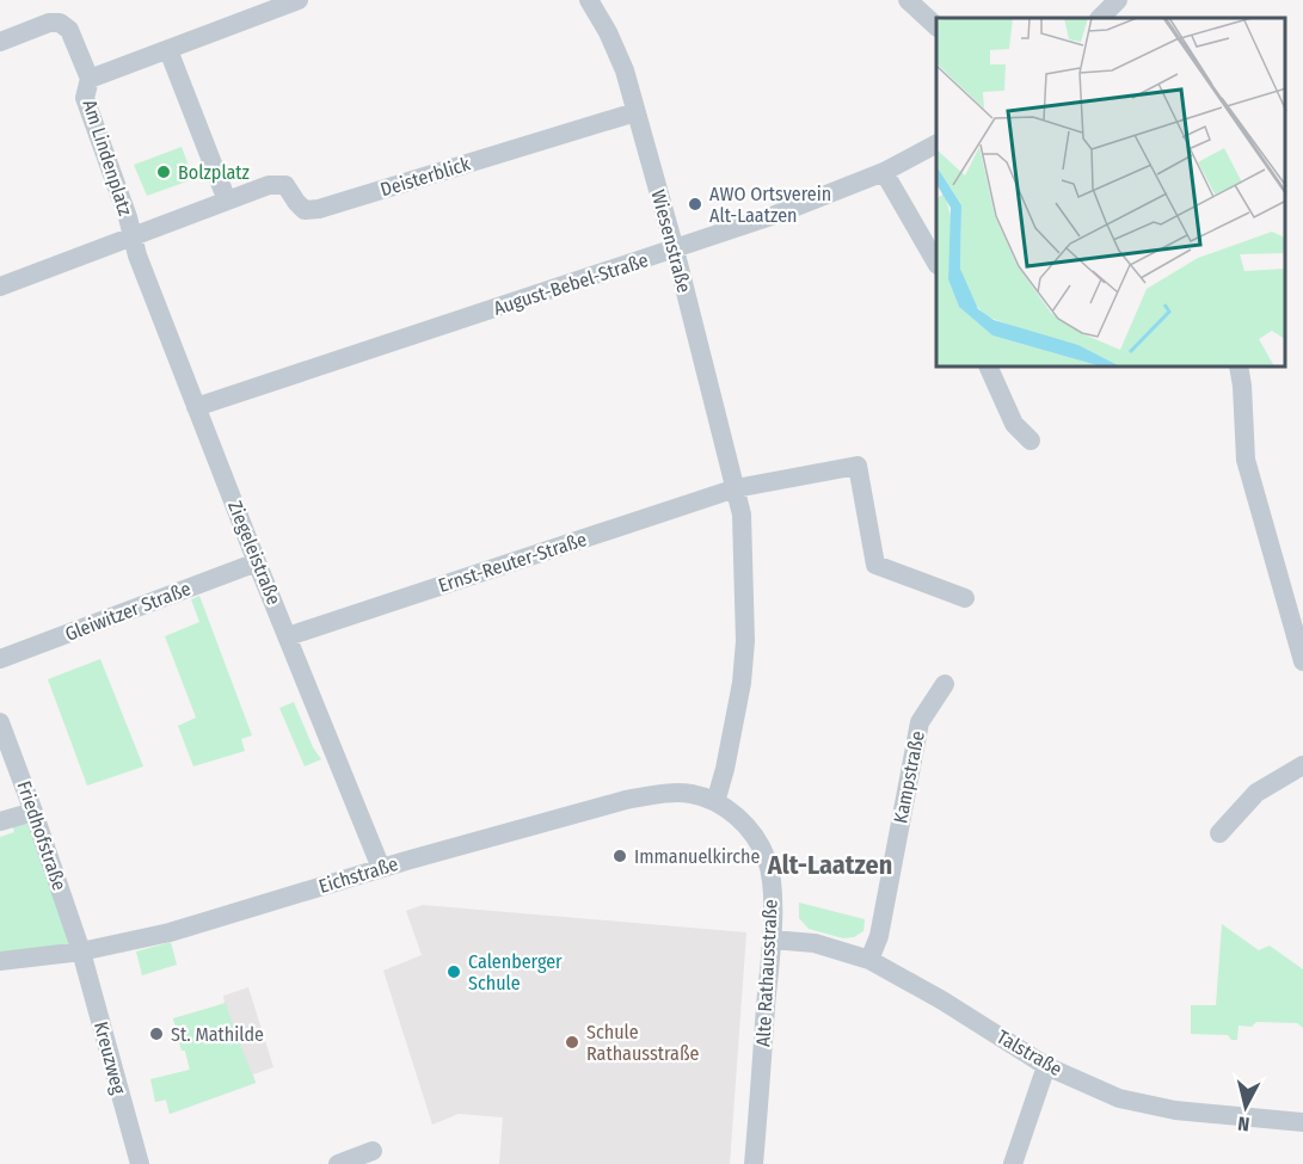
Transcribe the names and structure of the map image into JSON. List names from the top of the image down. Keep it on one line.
{"streets":{"street":["Am Lindenplatz","Deisterblick","Wiesenstraße","August-Bebel-Straße","Ziegeleistraße","Ernst-Reuter-Straße","Gleiwitzer Straße","Kampstraße","Friedhofstraße","Eichstraße","Alte Rathausstraße","Talstraße","Kreuzweg"]},"crossings":[["Am Lindenplatz","Deisterblick"],["Am Lindenplatz","Ziegeleistraße"],["Deisterblick","Wiesenstraße"],["Wiesenstraße","August-Bebel-Straße"],["Wiesenstraße","Ernst-Reuter-Straße"],["Wiesenstraße","Eichstraße"],["Wiesenstraße","Alte Rathausstraße"],["August-Bebel-Straße","Ziegeleistraße"],["Ziegeleistraße","Ernst-Reuter-Straße"],["Ziegeleistraße","Gleiwitzer Straße"],["Ziegeleistraße","Eichstraße"],["Kampstraße","Talstraße"],["Friedhofstraße","Eichstraße"],["Friedhofstraße","Kreuzweg"],["Eichstraße","Alte Rathausstraße"],["Eichstraße","Kreuzweg"],["Alte Rathausstraße","Talstraße"]],"districts":["Alt-Laatzen"],"places":["Bolzplatz","AWO Ortsverein Alt-Laatzen","Immanuelkirche","Calenberger Schule","St. Mathilde","Schule Rathausstraße"],"north":"bottom"}
